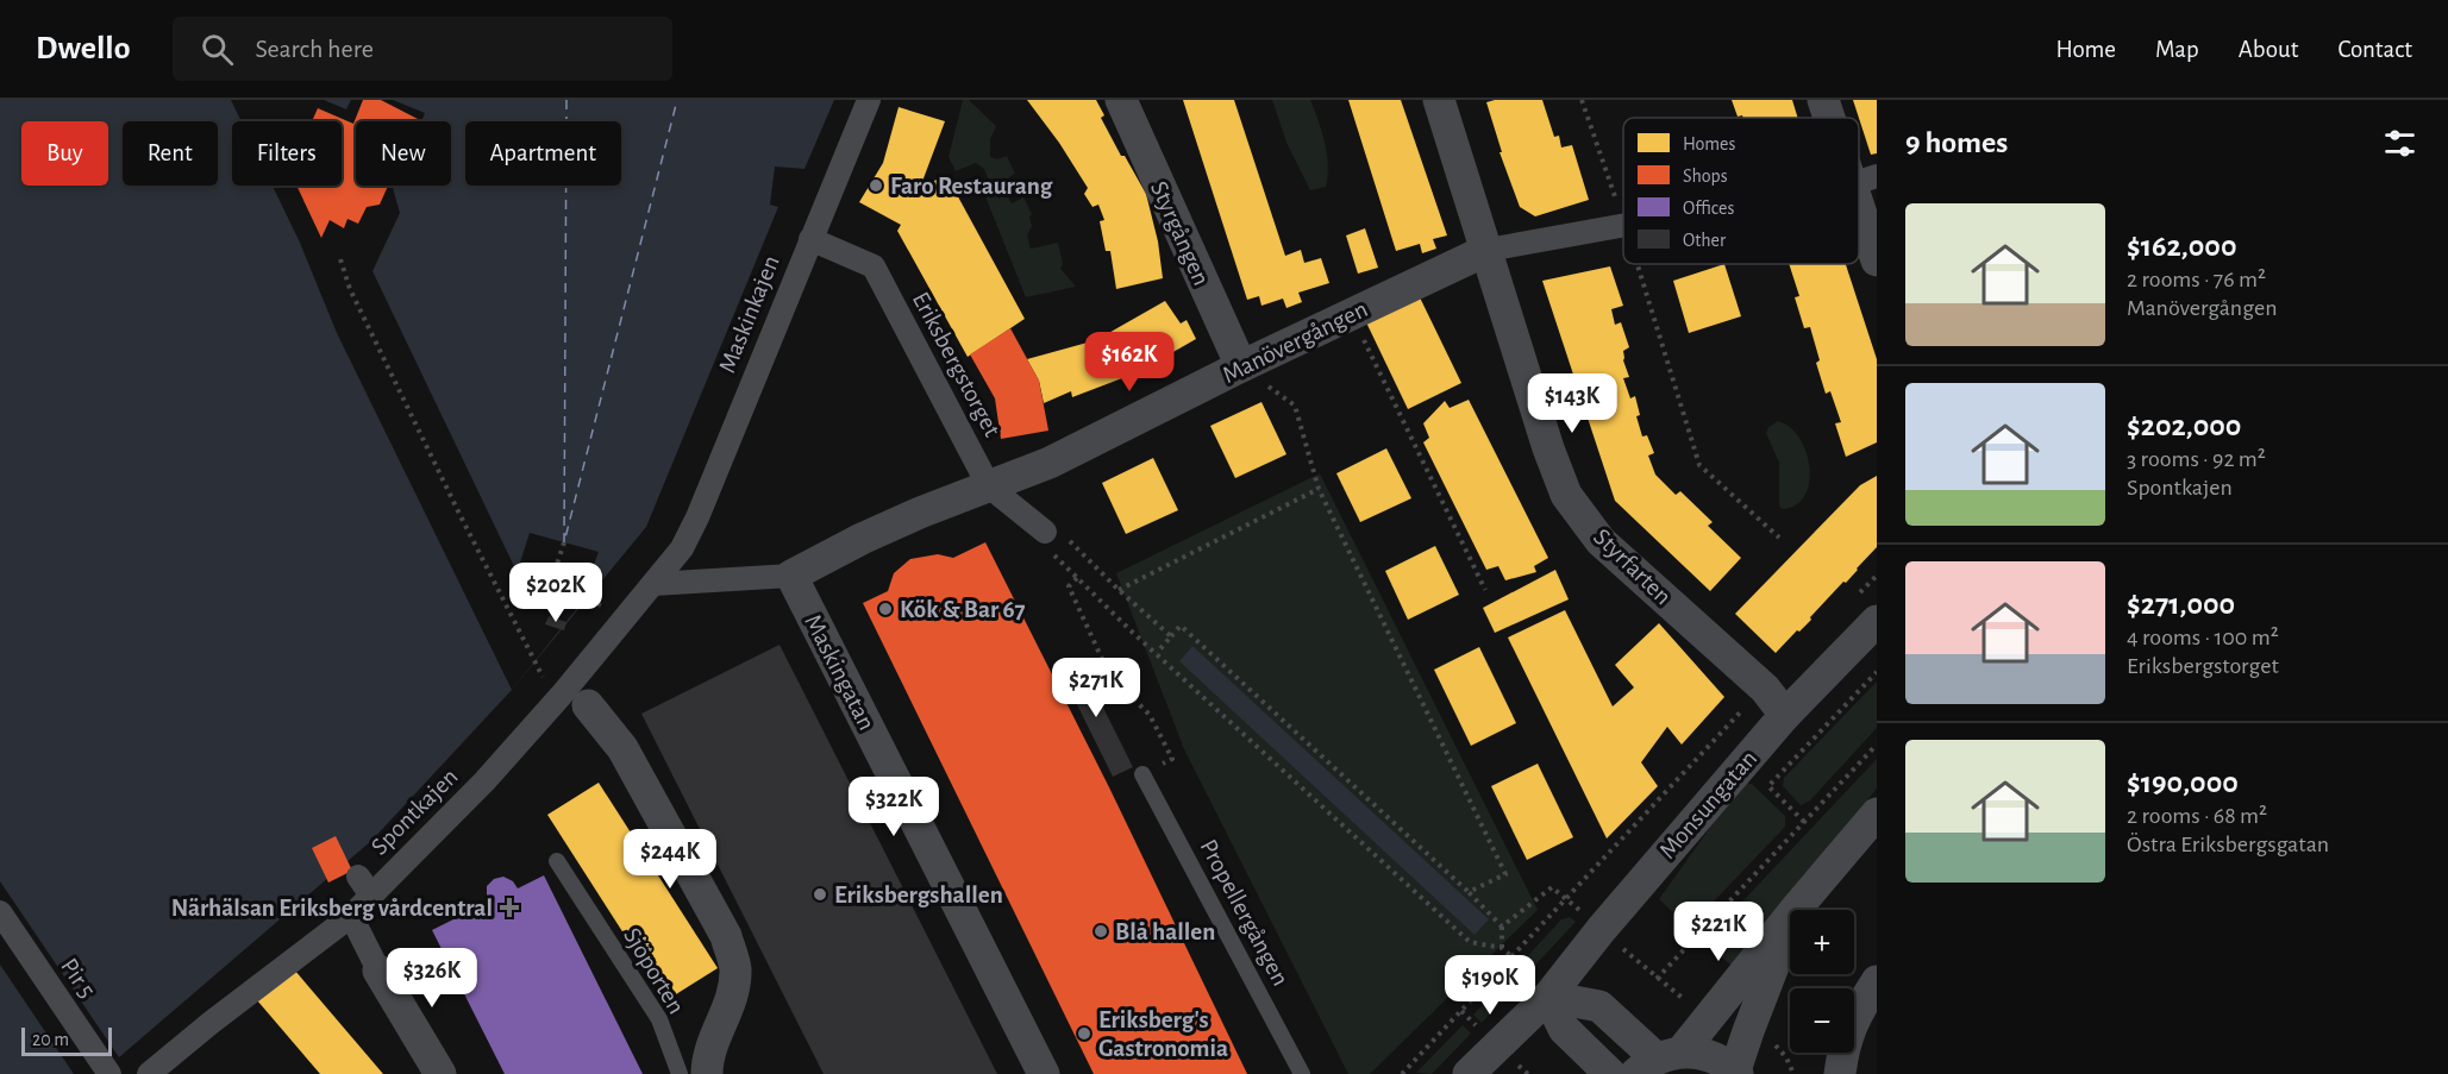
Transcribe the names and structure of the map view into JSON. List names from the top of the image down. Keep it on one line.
{"streets":{"street":["Styrgången","Maskinkajen","Manövergången","Eriksbergstorget","Styrfarten","Maskingatan","Monsungatan","Spontkajen","Pir 5"],"lane":["Propellergången","Sjöporten"]},"crossings":[["Styrgången","Manövergången"],["Maskinkajen","Eriksbergstorget"],["Maskinkajen","Spontkajen"],["Manövergången","Eriksbergstorget"],["Manövergången","Styrfarten"],["Manövergången","Maskingatan"],["Manövergången","Spontkajen"],["Styrfarten","Monsungatan"]],"places":{"other":["Faro Restaurang","Kök & Bar 67","Eriksbergshallen","Blå hallen","Eriksberg's Gastronomia"],"health":["Närhälsan Eriksberg vårdcentral"]},"legend":["Homes","Shops","Offices","Other"],"scale_bar":"20 m","page":{"header":"Dwello","search":"Search here","nav":["Home","Map","About","Contact"],"heading":"9 homes","chip":["Buy","Rent","Filters","New","Apartment"],"list":[{"name":"$162,000","note":"2 rooms · 76 m² · Manövergången"},{"name":"$202,000","note":"3 rooms · 92 m² · Spontkajen"},{"name":"$271,000","note":"4 rooms · 100 m² · Eriksbergstorget"},{"name":"$190,000","note":"2 rooms · 68 m² · Östra Eriksbergsgatan"}],"price":["$162K","$143K","$202K","$271K","$322K","$244K","$221K","$326K","$190K"],"map_buttons":["+","−"],"scale":"20 m"}}
